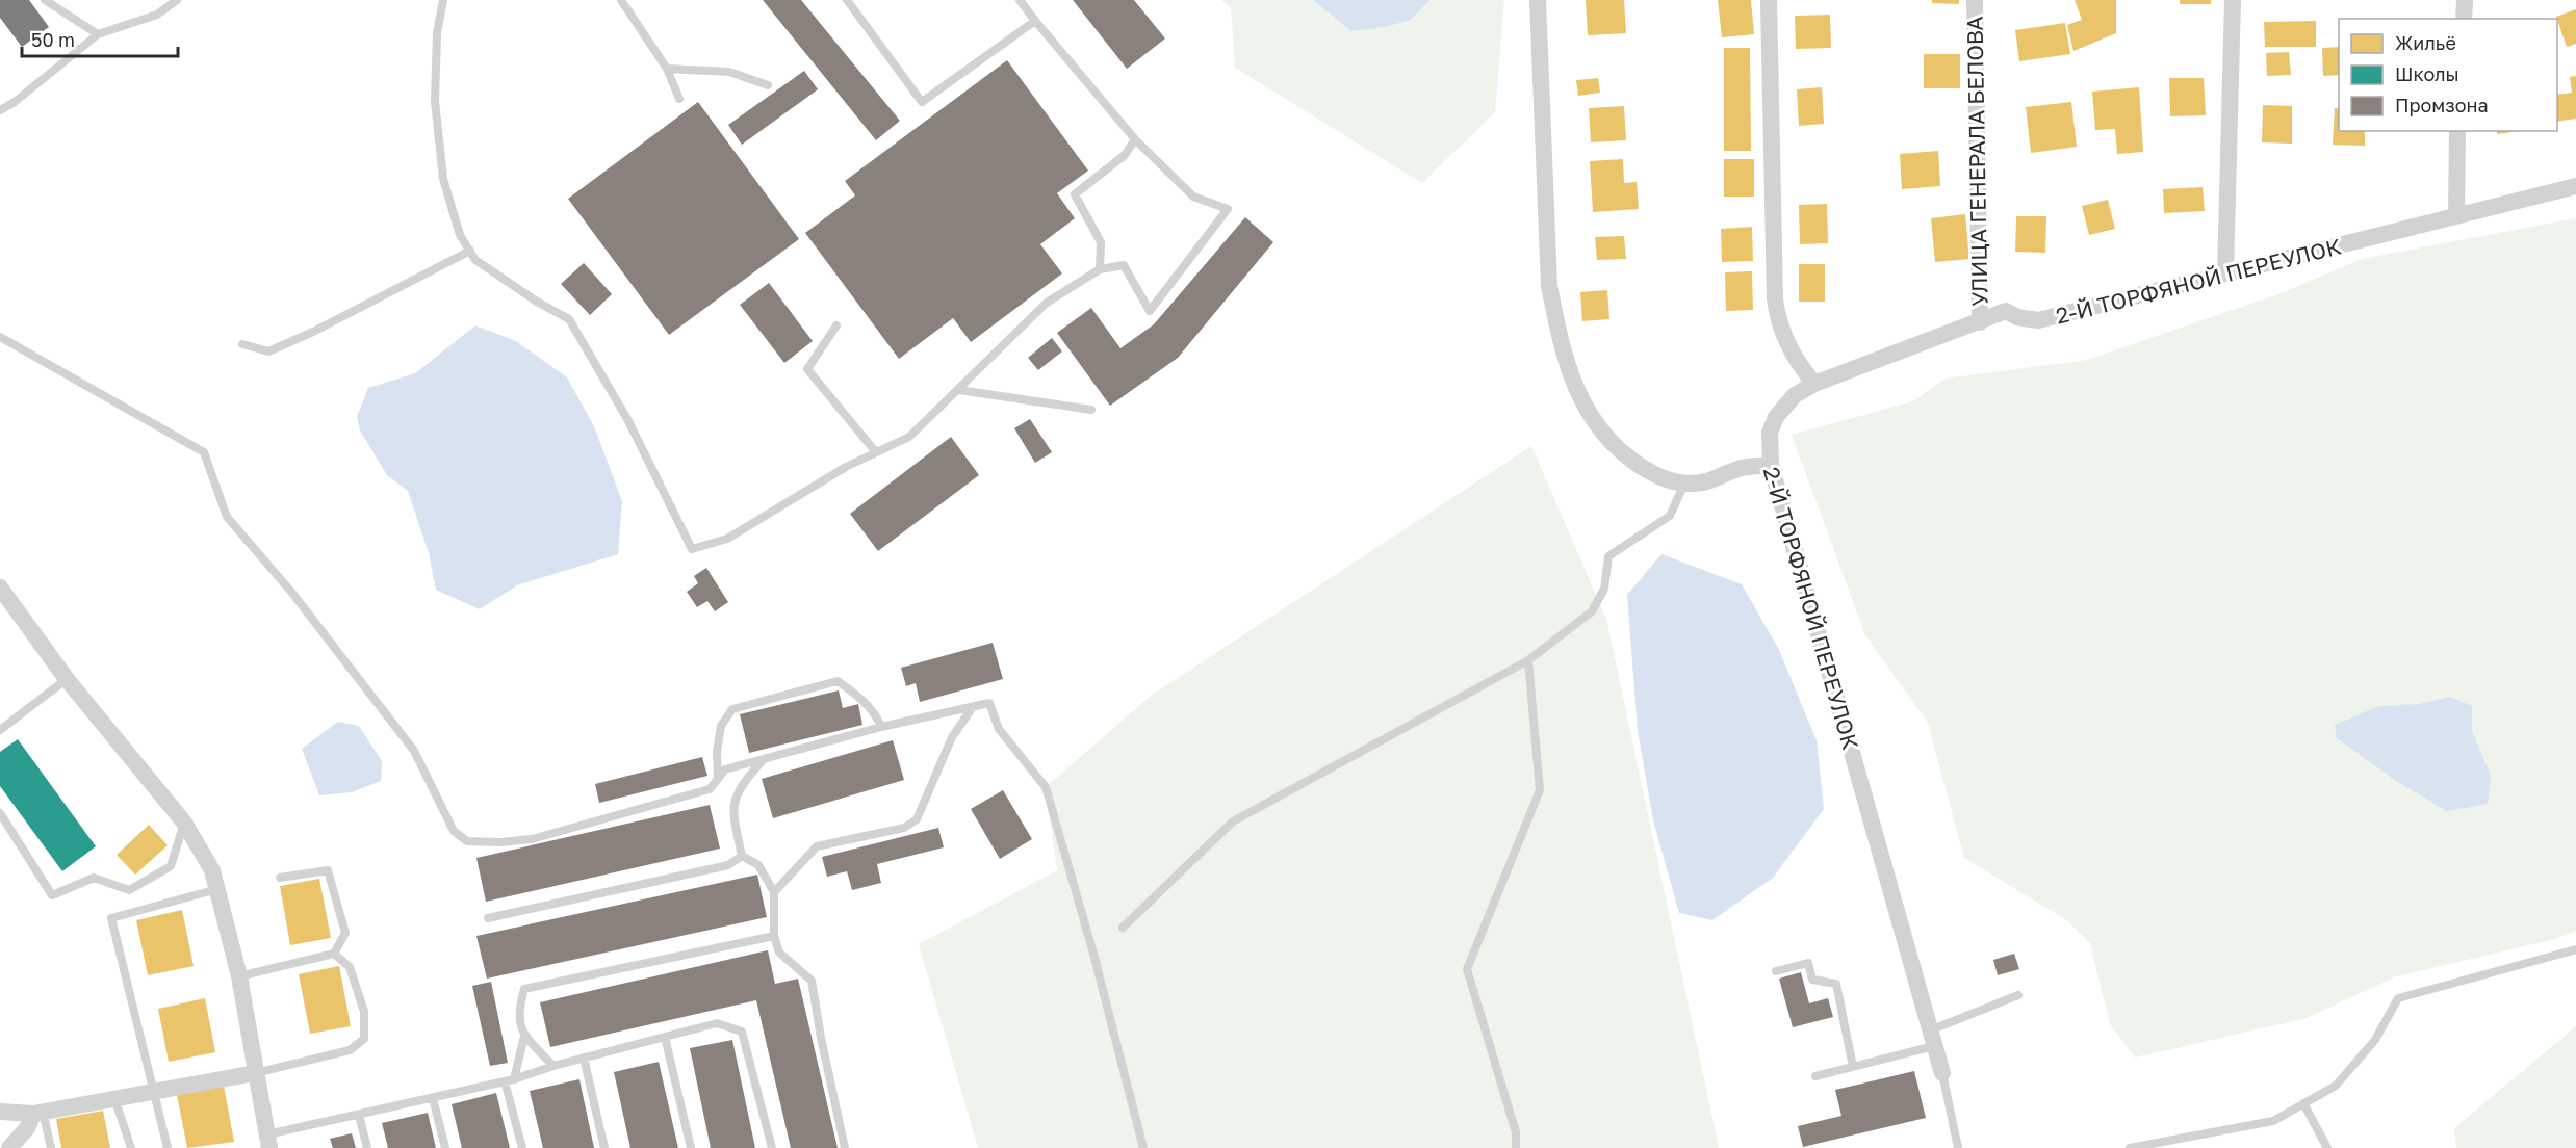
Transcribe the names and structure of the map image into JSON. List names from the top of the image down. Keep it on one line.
{"streets":{"street":["УЛИЦА ГЕНЕРАЛА БЕЛОВА","2-Й ТОРФЯНОЙ ПЕРЕУЛОК"]},"crossings":[["УЛИЦА ГЕНЕРАЛА БЕЛОВА","2-Й ТОРФЯНОЙ ПЕРЕУЛОК"]],"legend":["Жильё","Школы","Промзона"],"scale_bar":"50 m"}
